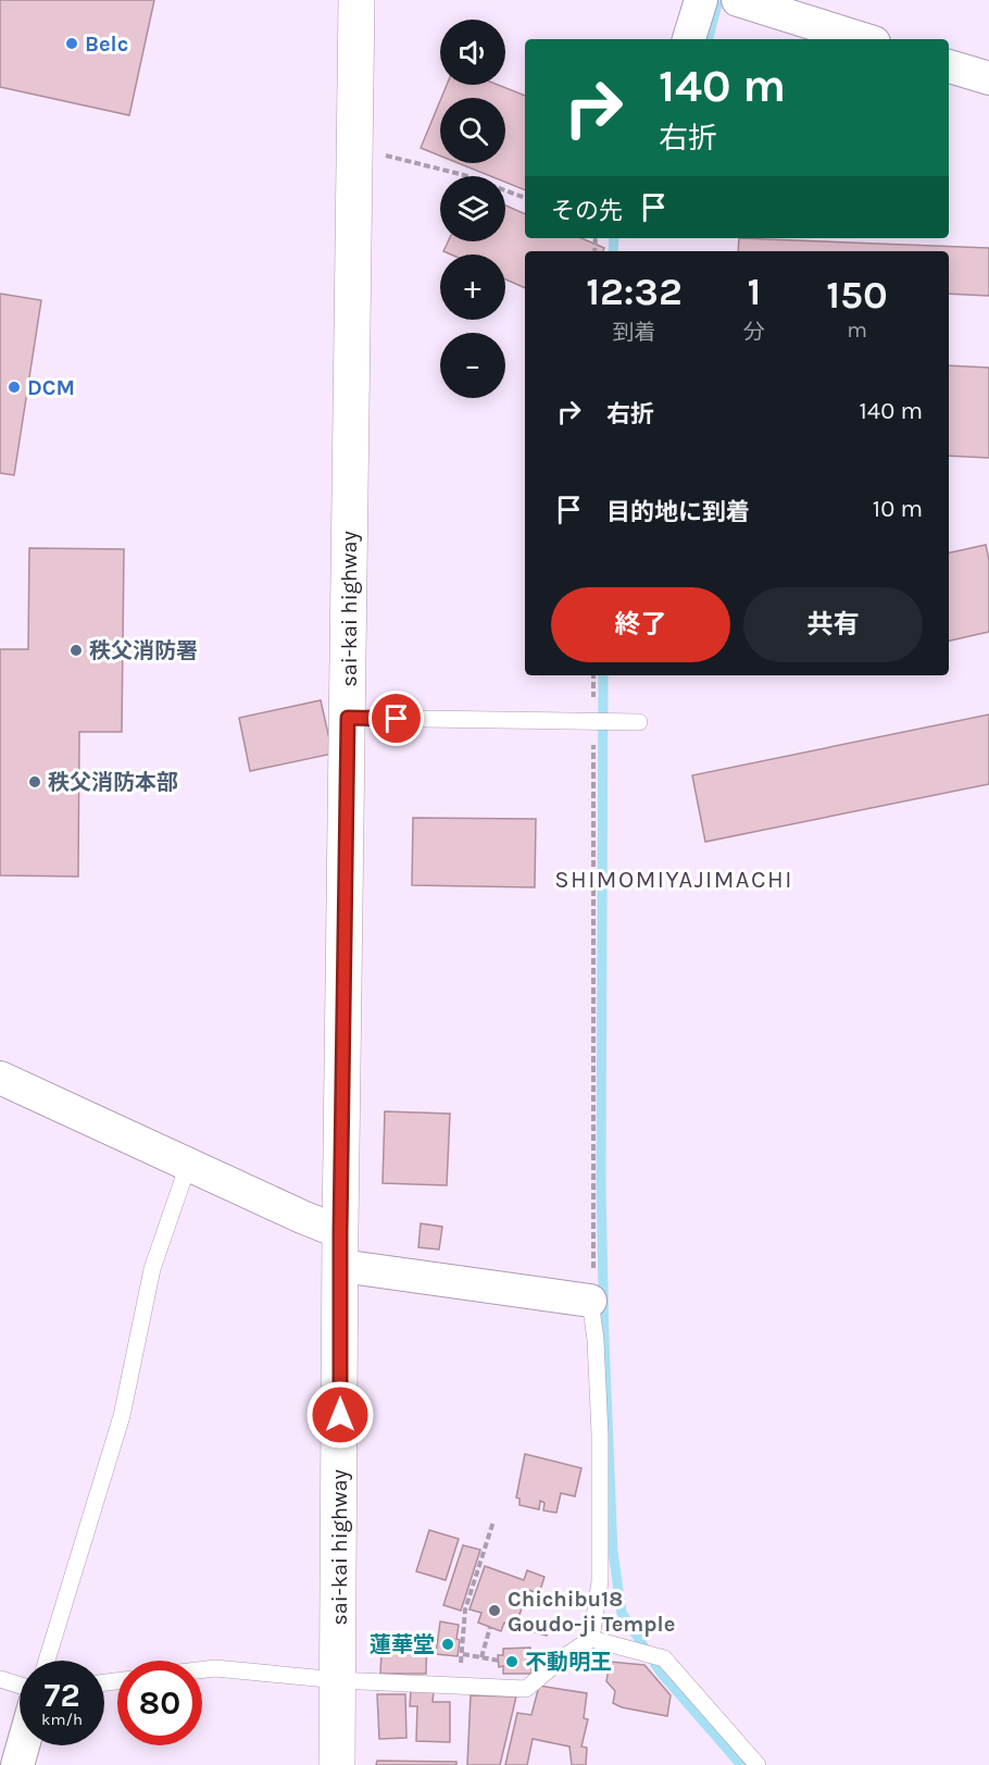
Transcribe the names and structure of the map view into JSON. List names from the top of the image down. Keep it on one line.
{"streets":{"highway":["sai-kai highway"]},"districts":["SHIMOMIYAJIMACHI"],"places":["Belc","DCM","秩父消防署","秩父消防本部","Chichibu18 Goudo-ji Temple","蓮華堂","不動明王"],"page":{"map_buttons":["+","−"],"turn":["140 m","右折"],"then":"その先","eta":["12:32","到着","1","分","150","m"],"list":[{"name":"右折","value":"140 m"},{"name":"目的地に到着","value":"10 m"}],"buttons":["終了","共有"],"speed":"72 km/h","limit":"80"}}
